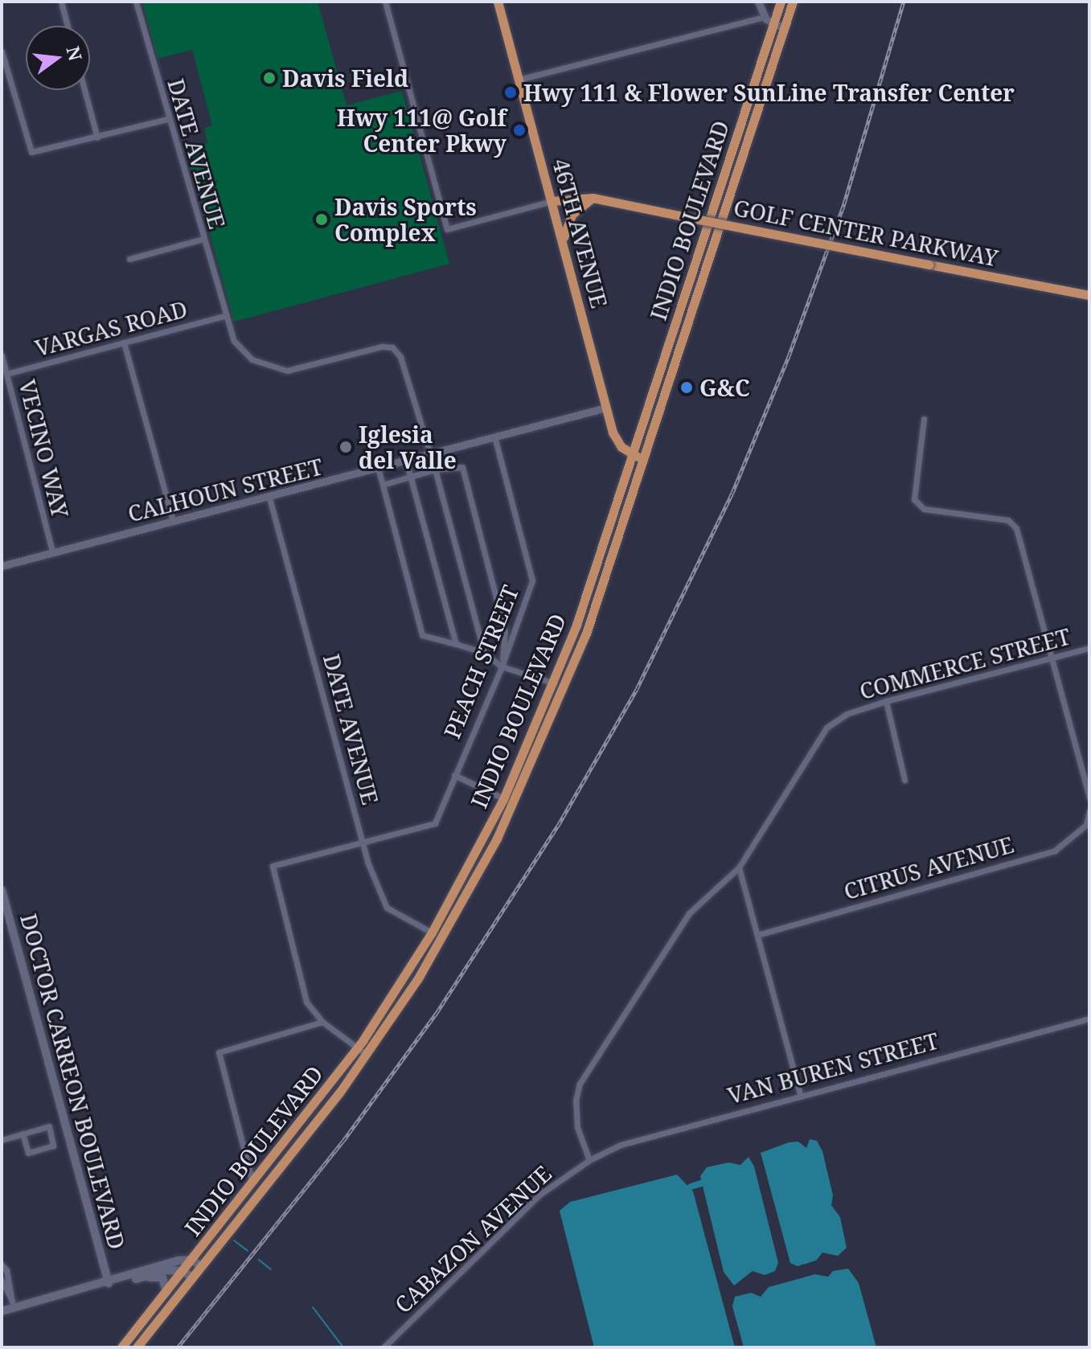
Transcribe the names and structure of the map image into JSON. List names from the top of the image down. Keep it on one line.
{"streets":{"main road":["INDIO BOULEVARD","GOLF CENTER PARKWAY","46TH AVENUE","DOCTOR CARREON BOULEVARD"],"street":["DATE AVENUE","VARGAS ROAD","VECINO WAY","CALHOUN STREET","PEACH STREET","COMMERCE STREET","CITRUS AVENUE","VAN BUREN STREET","CABAZON AVENUE"]},"crossings":[["DATE AVENUE","INDIO BOULEVARD"],["DATE AVENUE","VARGAS ROAD"],["DATE AVENUE","CALHOUN STREET"],["DATE AVENUE","PEACH STREET"],["INDIO BOULEVARD","46TH AVENUE"],["GOLF CENTER PARKWAY","46TH AVENUE"],["46TH AVENUE","CALHOUN STREET"],["VARGAS ROAD","VECINO WAY"],["VECINO WAY","CALHOUN STREET"],["CALHOUN STREET","PEACH STREET"],["COMMERCE STREET","VAN BUREN STREET"],["COMMERCE STREET","CABAZON AVENUE"],["VAN BUREN STREET","CABAZON AVENUE"]],"places":["Davis Field","Hwy 111 & Flower SunLine Transfer Center","Hwy 111@ Golf Center Pkwy","Davis Sports Complex","G&C","Iglesia del Valle"],"north":"right"}
